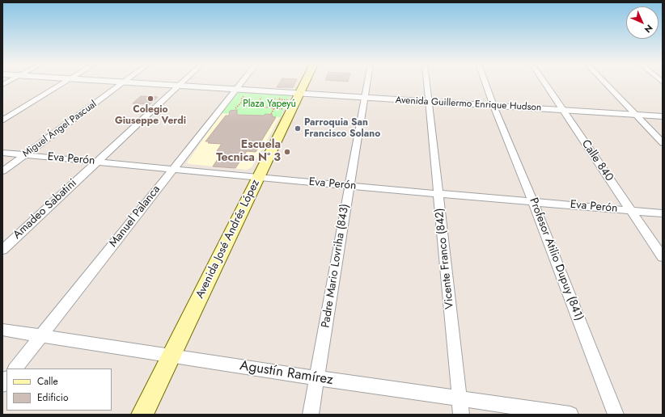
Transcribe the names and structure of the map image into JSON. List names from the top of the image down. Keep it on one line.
{"streets":{"main road":["Avenida José Andrés López"],"street":["Avenida Guillermo Enrique Hudson","Miguel Ángel Pascual","Eva Perón","Calle 840","Amadeo Sabatini","Manuel Palanca","Vicente Franco (842)","Profesor Atilio Dupuy (841)","Padre Mario Lovriha (843)","Agustín Ramírez"]},"crossings":[["Avenida Guillermo Enrique Hudson","Calle 840"],["Avenida Guillermo Enrique Hudson","Amadeo Sabatini"],["Avenida Guillermo Enrique Hudson","Manuel Palanca"],["Avenida Guillermo Enrique Hudson","Avenida José Andrés López"],["Avenida Guillermo Enrique Hudson","Vicente Franco (842)"],["Avenida Guillermo Enrique Hudson","Profesor Atilio Dupuy (841)"],["Avenida Guillermo Enrique Hudson","Padre Mario Lovriha (843)"],["Miguel Ángel Pascual","Eva Perón"],["Eva Perón","Calle 840"],["Eva Perón","Amadeo Sabatini"],["Eva Perón","Manuel Palanca"],["Eva Perón","Avenida José Andrés López"],["Eva Perón","Vicente Franco (842)"],["Eva Perón","Profesor Atilio Dupuy (841)"],["Eva Perón","Padre Mario Lovriha (843)"],["Manuel Palanca","Agustín Ramírez"],["Avenida José Andrés López","Agustín Ramírez"],["Vicente Franco (842)","Agustín Ramírez"],["Padre Mario Lovriha (843)","Agustín Ramírez"]],"parks":["Plaza Yapeyú"],"places":["Colegio Giuseppe Verdi","Parroquia San Francisco Solano","Escuela Tecnica Nº 3"],"legend":["Calle","Edificio"],"north":"bottom right"}
